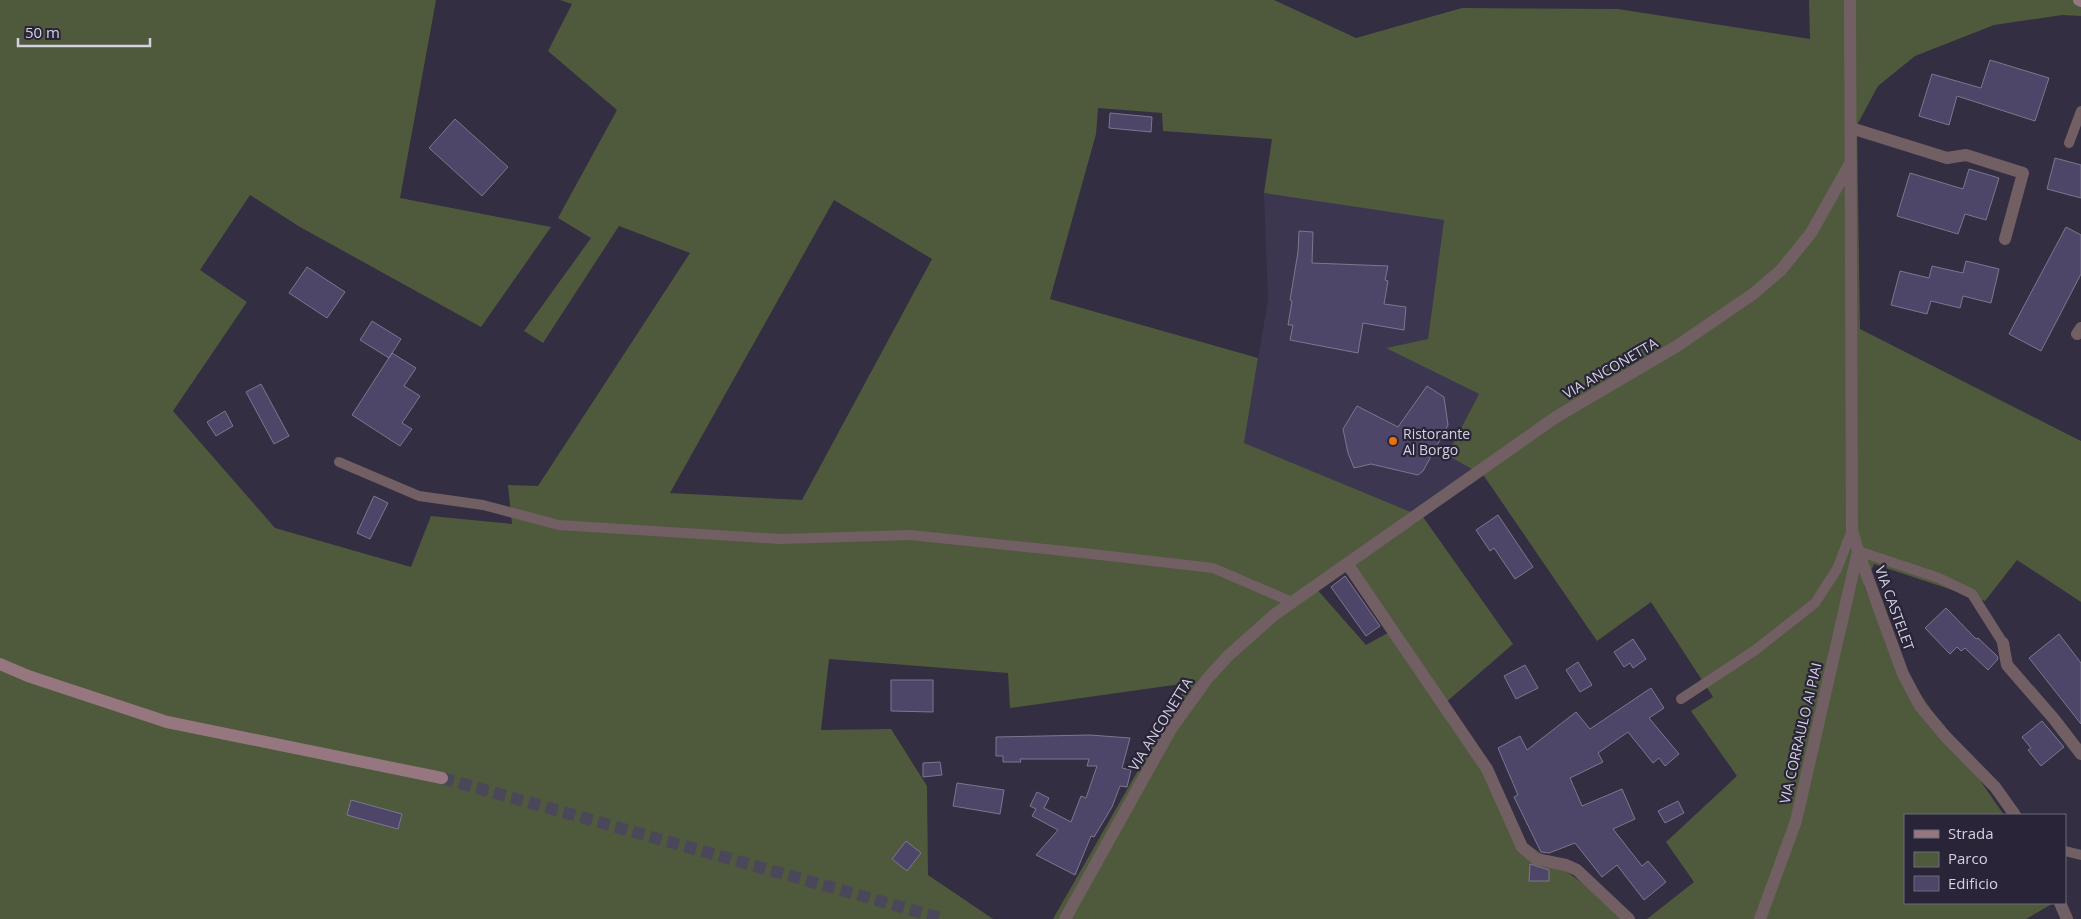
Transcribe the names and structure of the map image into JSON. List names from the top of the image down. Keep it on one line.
{"streets":{"street":["VIA ANCONETTA","VIA CASTELET","VIA CORRAULO AI PIAI"]},"crossings":[["VIA ANCONETTA","VIA CASTELET"],["VIA ANCONETTA","VIA CORRAULO AI PIAI"],["VIA CASTELET","VIA CORRAULO AI PIAI"]],"places":["Ristorante Al Borgo"],"legend":["Strada","Parco","Edificio"],"scale_bar":"50 m"}
